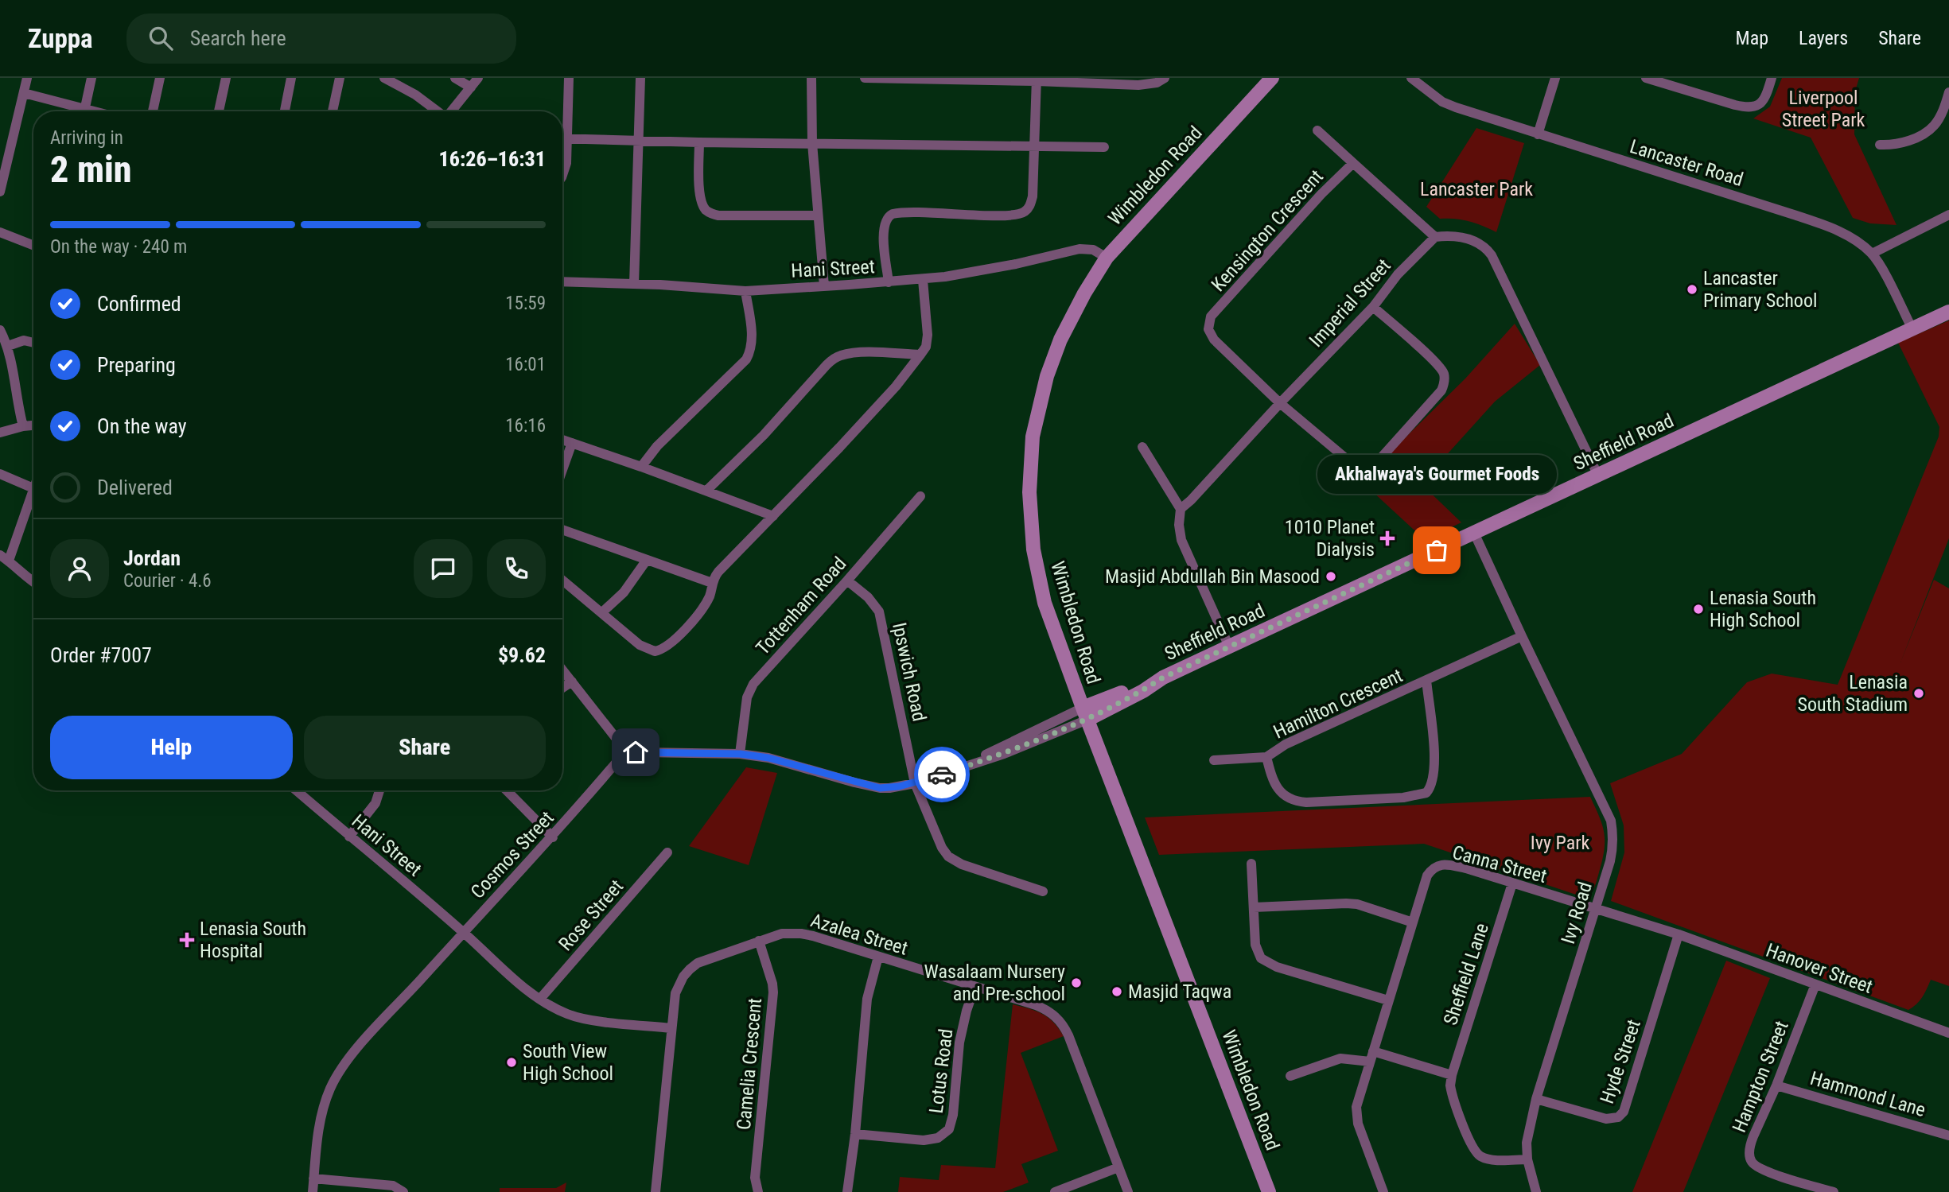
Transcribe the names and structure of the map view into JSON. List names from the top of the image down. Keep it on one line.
{"streets":{"street":["Lancaster Road","Wimbledon Road","Kensington Crescent","Hani Street","Imperial Street","Sheffield Road","Tottenham Road","Ipswich Road","Hamilton Crescent","Cosmos Street","Canna Street","Ivy Road","Rose Street","Azalea Street","Hanover Street","Sheffield Lane","Hyde Street","Camelia Crescent","Lotus Road","Hampton Street","Hammond Lane"]},"crossings":[["Lancaster Road","Sheffield Road"],["Wimbledon Road","Hani Street"],["Wimbledon Road","Sheffield Road"],["Kensington Crescent","Imperial Street"],["Hani Street","Cosmos Street"],["Hani Street","Rose Street"],["Hani Street","Azalea Street"],["Sheffield Road","Ivy Road"],["Tottenham Road","Ipswich Road"],["Hamilton Crescent","Ivy Road"],["Canna Street","Ivy Road"],["Canna Street","Hanover Street"],["Canna Street","Sheffield Lane"],["Canna Street","Hyde Street"],["Ivy Road","Hyde Street"],["Azalea Street","Camelia Crescent"],["Azalea Street","Lotus Road"],["Hanover Street","Hyde Street"],["Hanover Street","Hampton Street"],["Hampton Street","Hammond Lane"]],"parks":["Liverpool Street Park","Lancaster Park","Ivy Park"],"places":{"other":["Lancaster Primary School","Akhalwaya's Gourmet Foods","Masjid Abdullah Bin Masood","Lenasia South High School","Lenasia South Stadium","Wasalaam Nursery and Pre-school","Masjid Taqwa","South View High School"],"health":["1010 Planet Dialysis","Lenasia South Hospital"]},"page":{"header":"Zuppa","search":"Search here","nav":["Map","Layers","Share"],"heading":["2 min","Arriving in","16:26–16:31"],"panel":["Jordan","Courier · 4.6","Order #7007","$9.62"],"bar":"On the way · 240 m","list":[["Confirmed","15:59"],["Preparing","16:01"],["On the way","16:16"],"Delivered"],"bubble":"Akhalwaya's Gourmet Foods","buttons":["Help","Share"]}}
